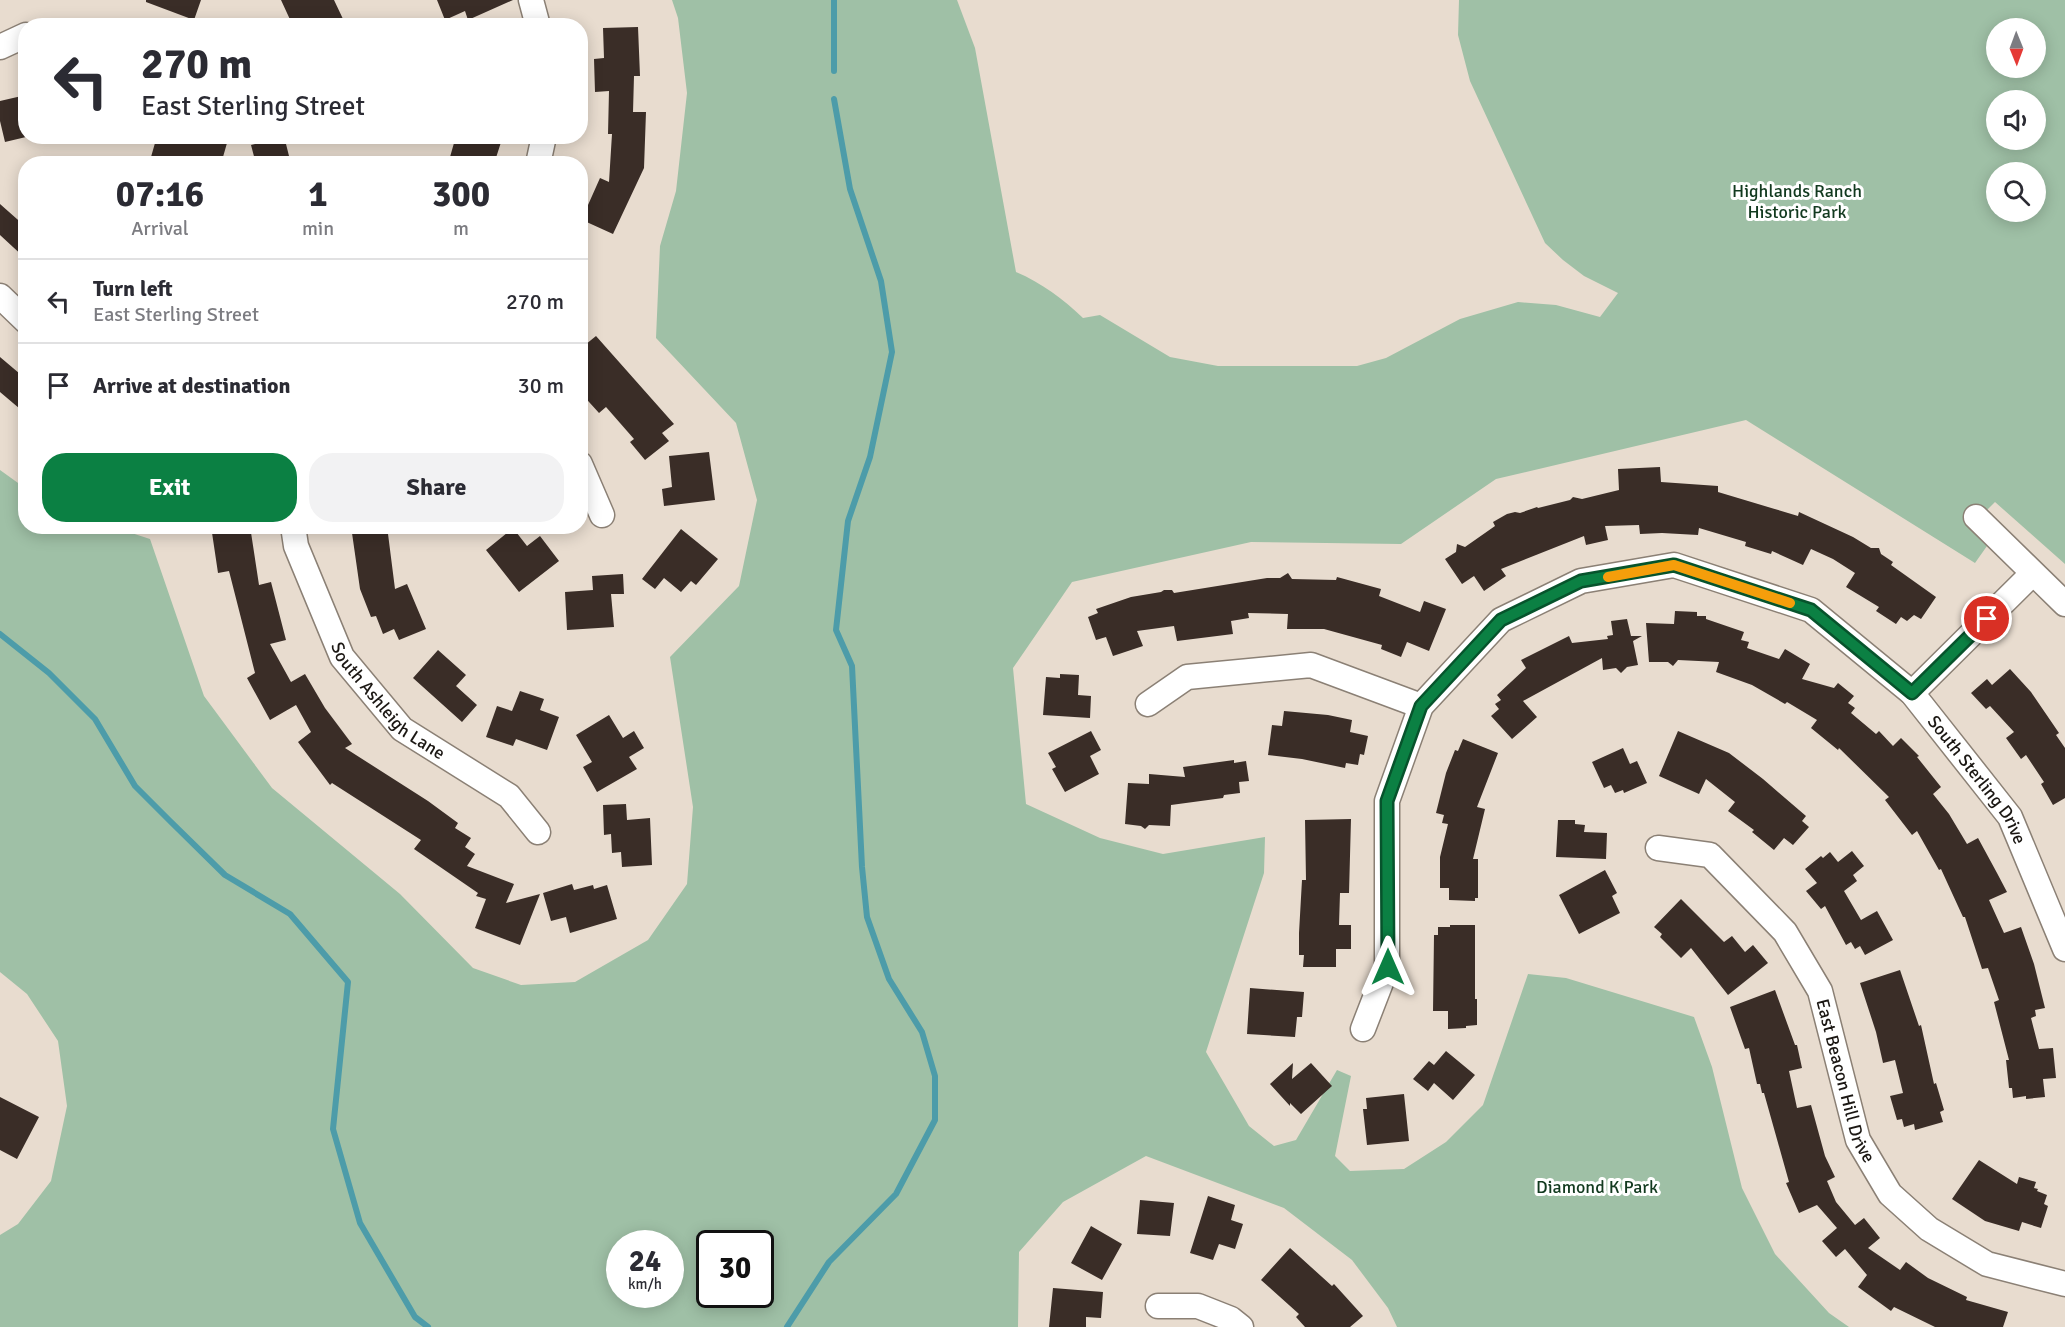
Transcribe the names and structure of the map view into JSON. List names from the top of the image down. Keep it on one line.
{"streets":{"street":["South Ashleigh Lane","South Sterling Drive","East Beacon Hill Drive"]},"parks":["Highlands Ranch Historic Park","Diamond K Park"],"north":"bottom","page":{"turn":["270 m","East Sterling Street"],"eta":["07:16","Arrival","1","min","300","m"],"list":[{"name":"Turn left","note":"East Sterling Street","value":"270 m"},{"name":"Arrive at destination","value":"30 m"}],"buttons":["Exit","Share"],"speed":"24 km/h","limit":"30"}}
